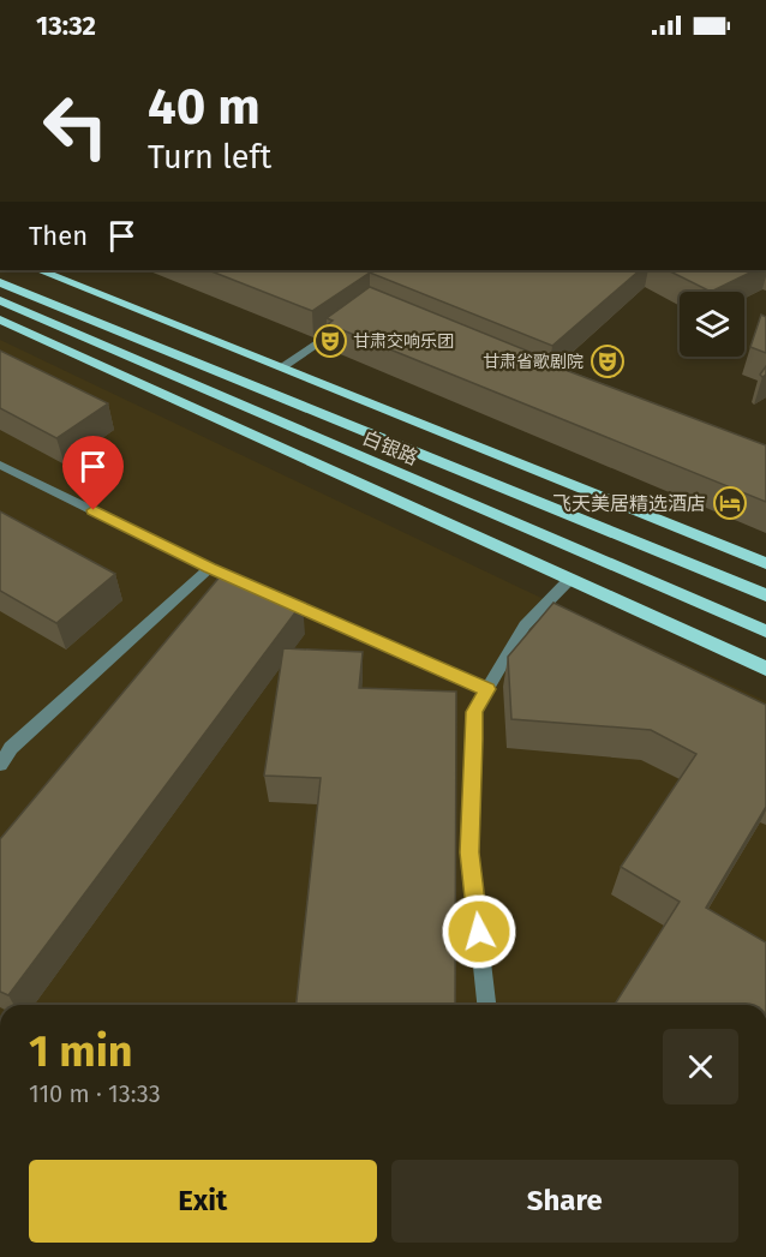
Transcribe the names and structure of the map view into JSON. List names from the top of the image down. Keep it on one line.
{"streets":{"main road":["白银路"]},"places":{"theatre":["甘肃交响乐团","甘肃省歌剧院"],"hotel":["飞天美居精选酒店"]},"page":{"status":"13:32","turn":["40 m","Turn left"],"then":"Then","heading":["1 min","110 m · 13:33"],"buttons":["Exit","Share"]}}
